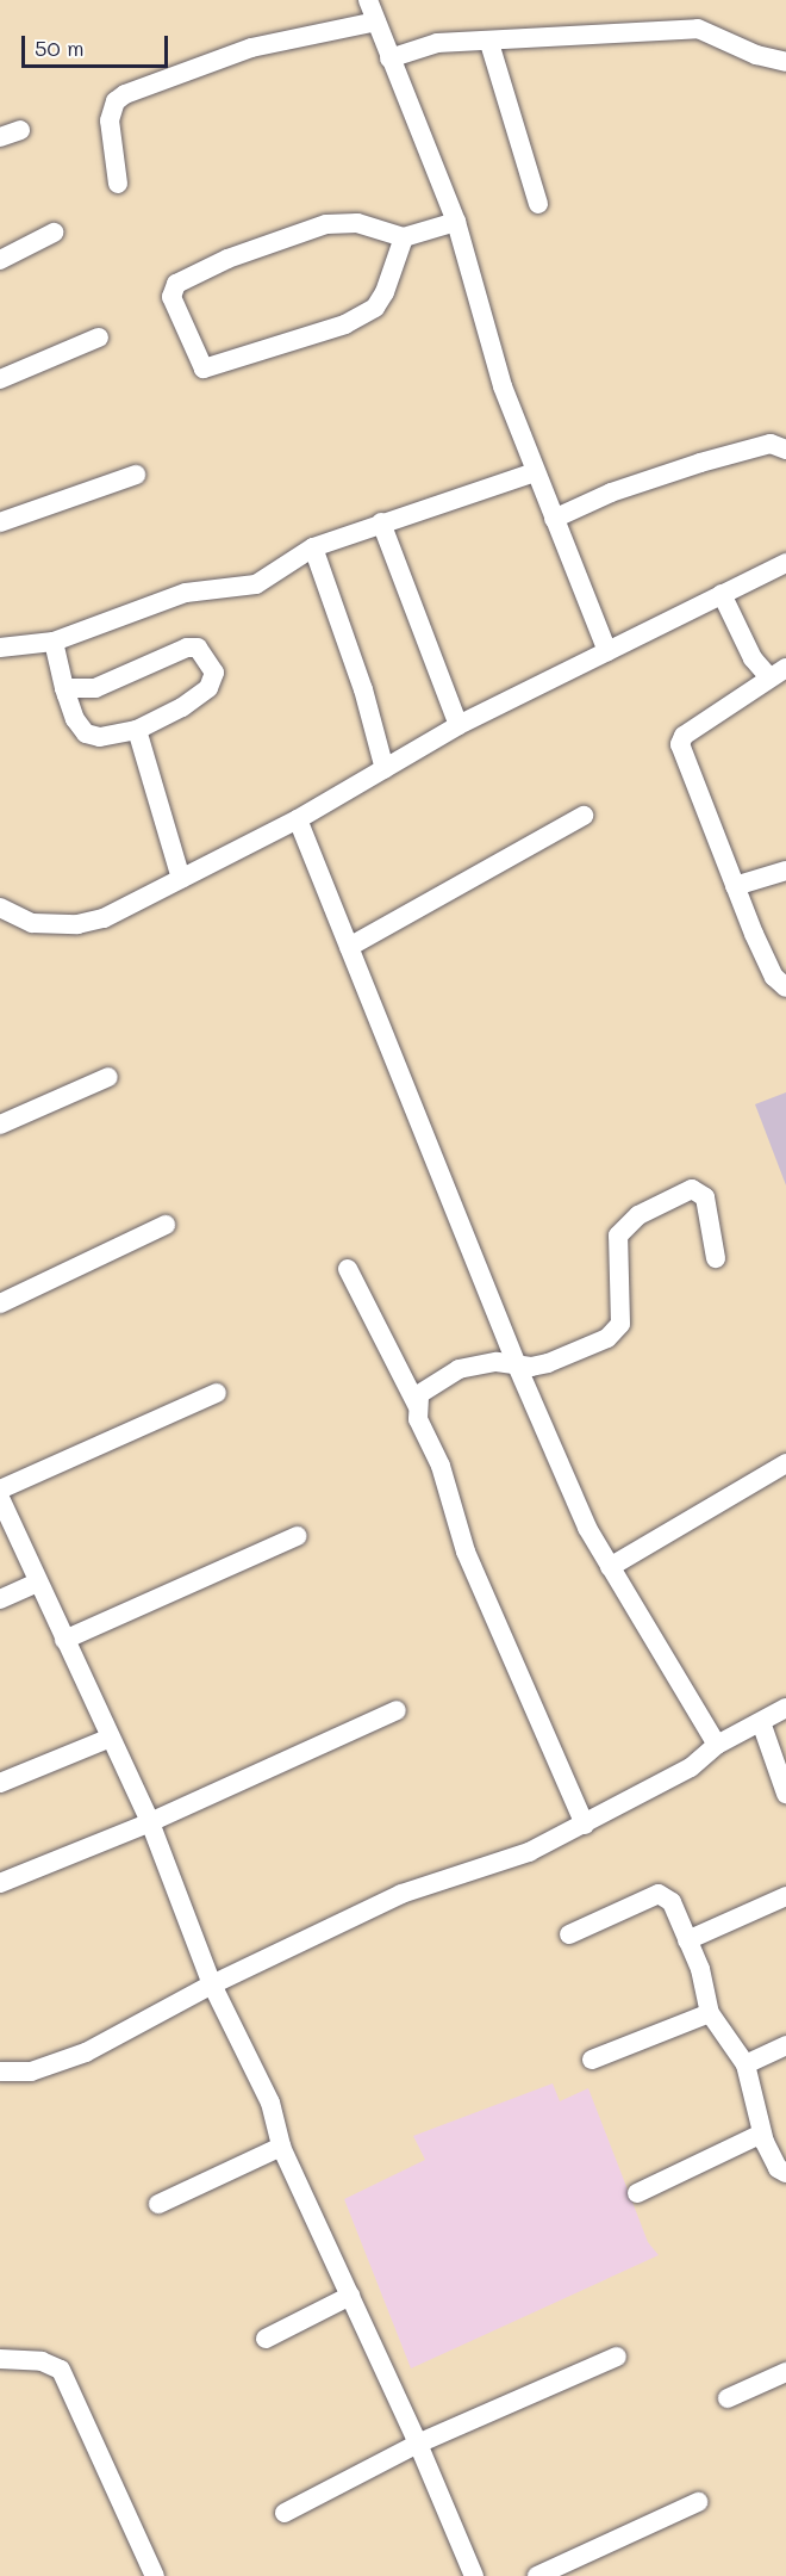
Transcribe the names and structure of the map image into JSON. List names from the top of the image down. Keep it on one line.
{"scale_bar":"50 m"}
